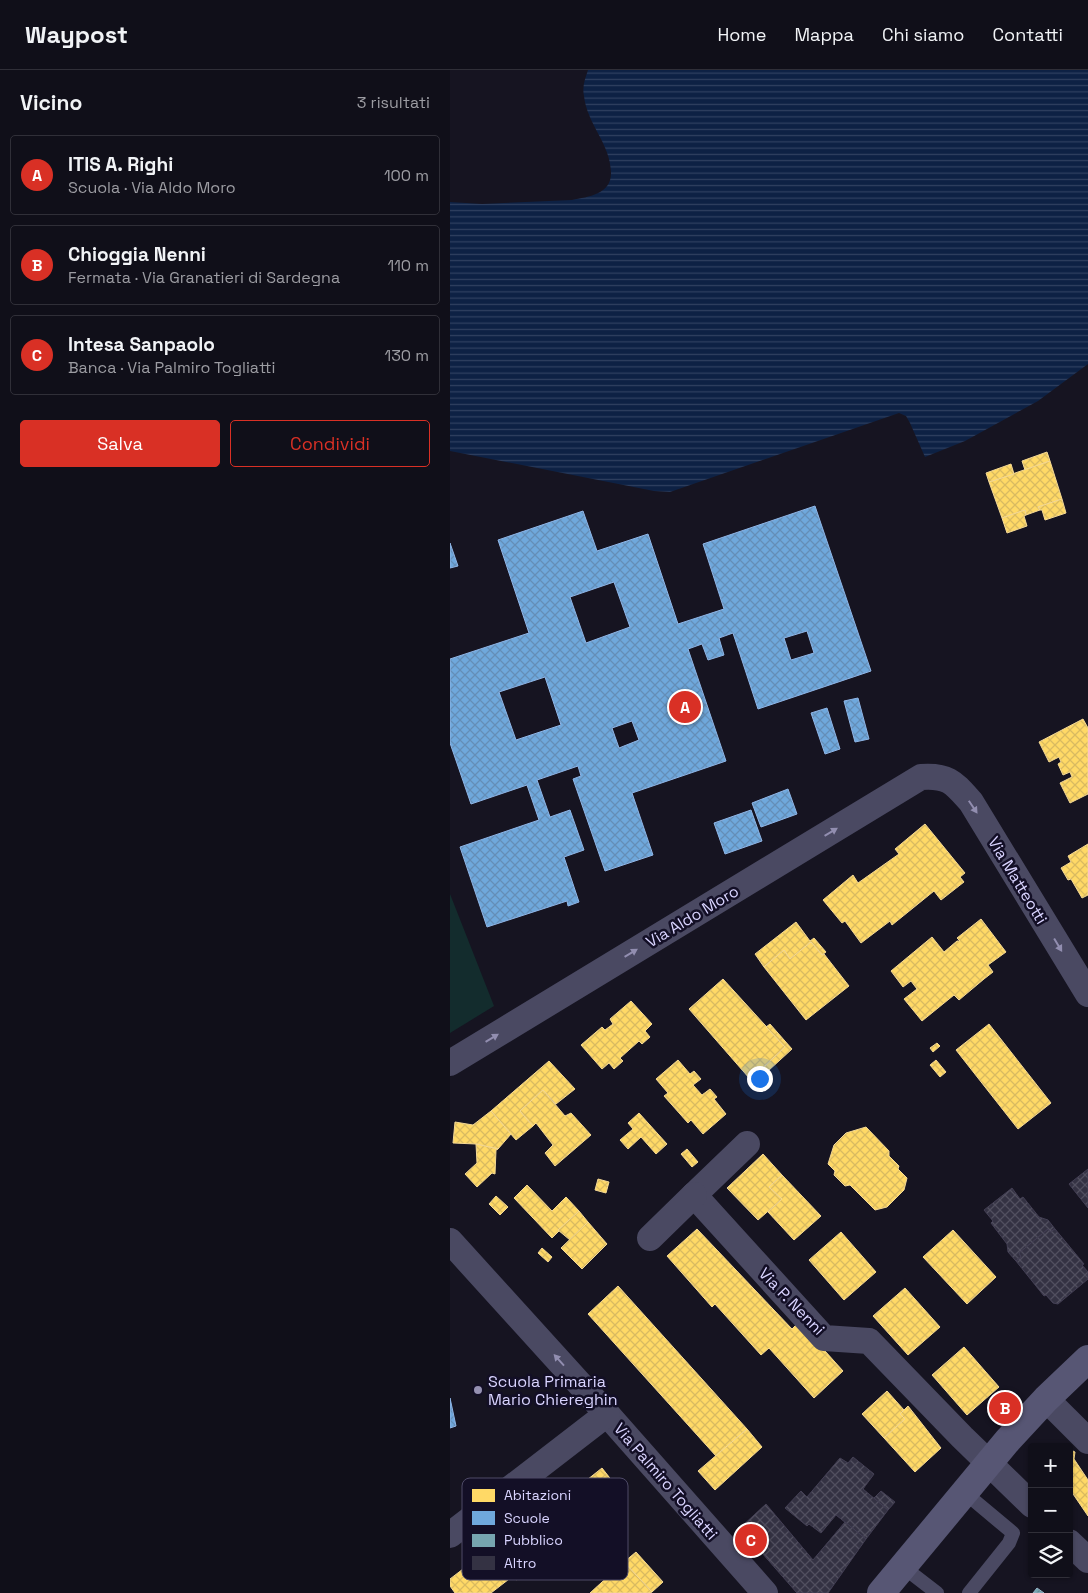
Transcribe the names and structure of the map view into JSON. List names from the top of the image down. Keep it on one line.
{"streets":{"street":["Via Matteotti","Via Aldo Moro","Via P. Nenni","Via Palmiro Togliatti"]},"crossings":[["Via Matteotti","Via Aldo Moro"]],"one_way":["Via Matteotti","Via Aldo Moro","Via Palmiro Togliatti"],"places":["Scuola Primaria Mario Chiereghin"],"legend":["Abitazioni","Scuole","Pubblico","Altro"],"page":{"header":"Waypost","nav":["Home","Mappa","Chi siamo","Contatti"],"heading":["Vicino","3 risultati"],"list":[{"mark":"A","name":"ITIS A. Righi","note":"Scuola · Via Aldo Moro","value":"100 m"},{"mark":"B","name":"Chioggia Nenni","note":"Fermata · Via Granatieri di Sardegna","value":"110 m"},{"mark":"C","name":"Intesa Sanpaolo","note":"Banca · Via Palmiro Togliatti","value":"130 m"}],"buttons":["Salva","Condividi"],"pins":["A","B","C"],"map_buttons":["+","−"]}}
